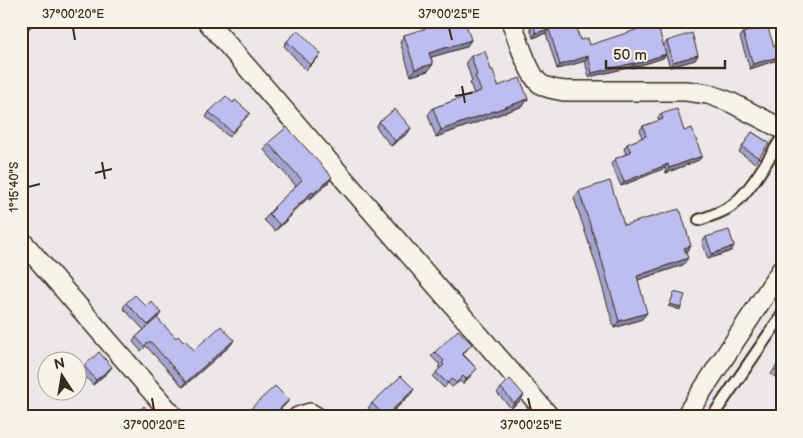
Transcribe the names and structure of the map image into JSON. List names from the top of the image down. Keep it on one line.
{"scale_bar":"50 m","north":"top","coordinates":["37°00'20\"E","37°00'25\"E","1°15'40\"S"]}
